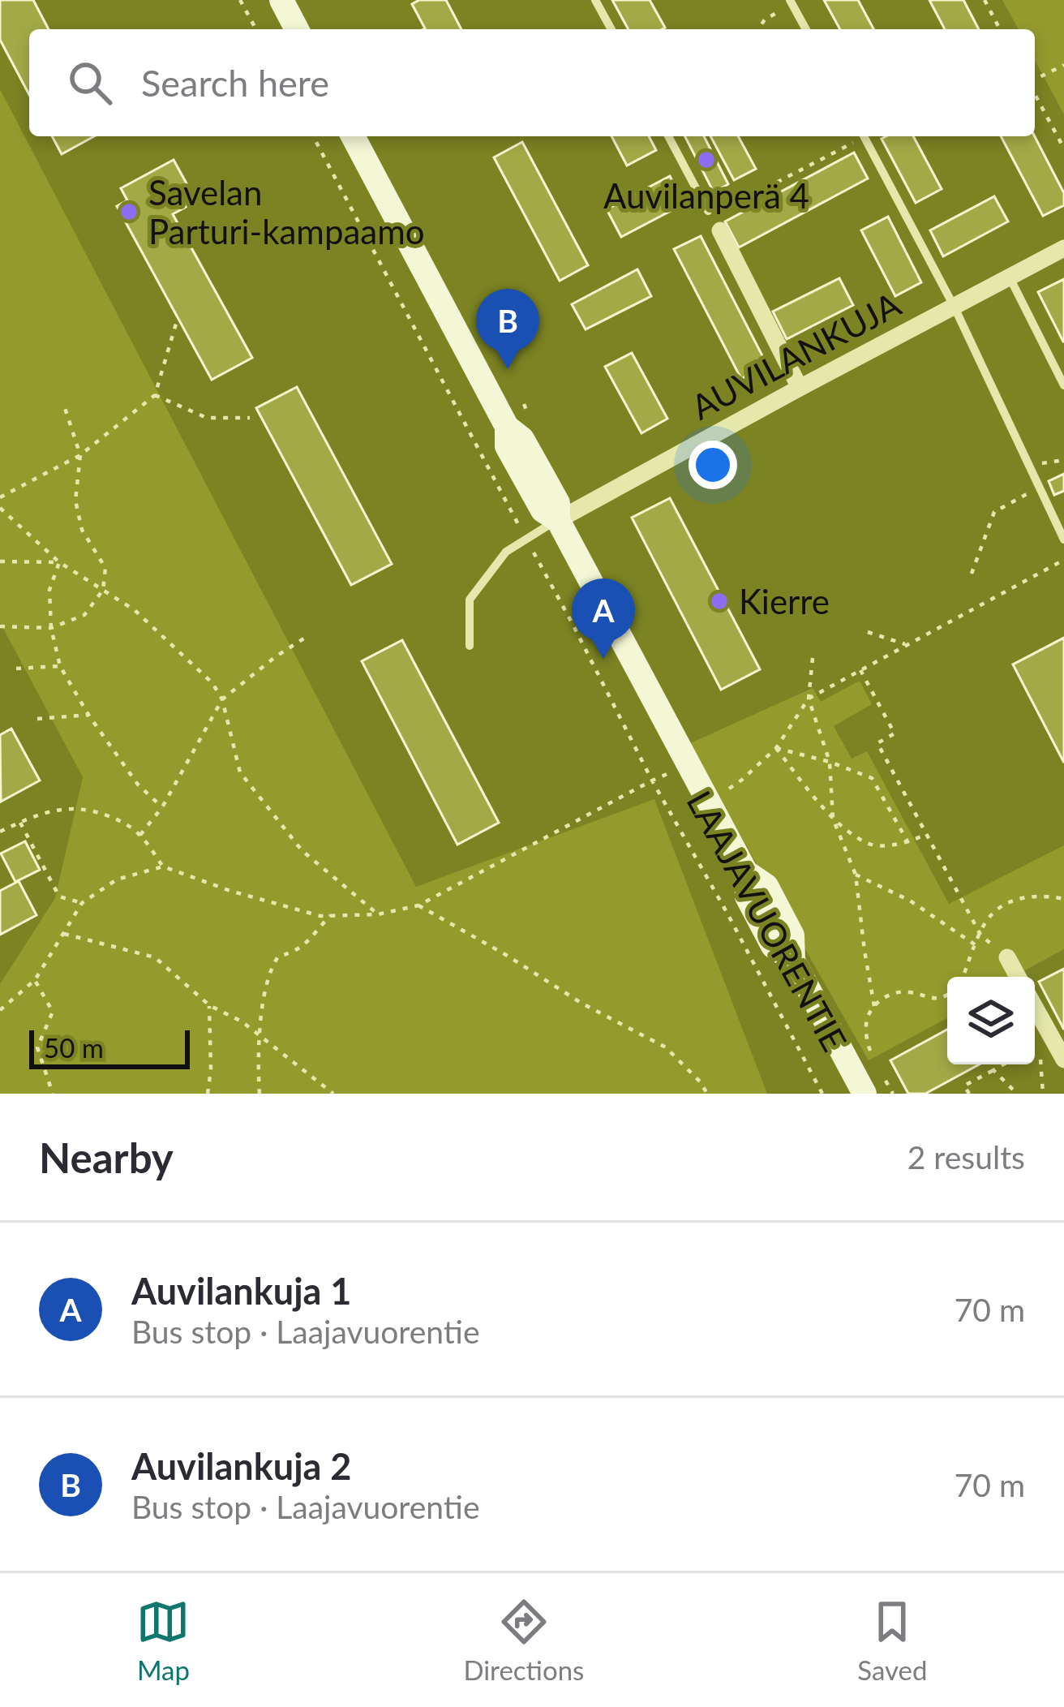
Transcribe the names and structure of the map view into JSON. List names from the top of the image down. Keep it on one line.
{"streets":{"main road":["LAAJAVUORENTIE"],"street":["AUVILANKUJA"]},"crossings":[["AUVILANKUJA","LAAJAVUORENTIE"]],"places":["Auvilanperä 4","Savelan Parturi-kampaamo","Kierre"],"scale_bar":"50 m","page":{"search":"Search here","pins":["B","A"],"scale":"50 m","heading":["Nearby","2 results"],"list":[{"mark":"A","name":"Auvilankuja 1","note":"Bus stop · Laajavuorentie","value":"70 m"},{"mark":"B","name":"Auvilankuja 2","note":"Bus stop · Laajavuorentie","value":"70 m"}],"nav":["Map","Directions","Saved"]}}
